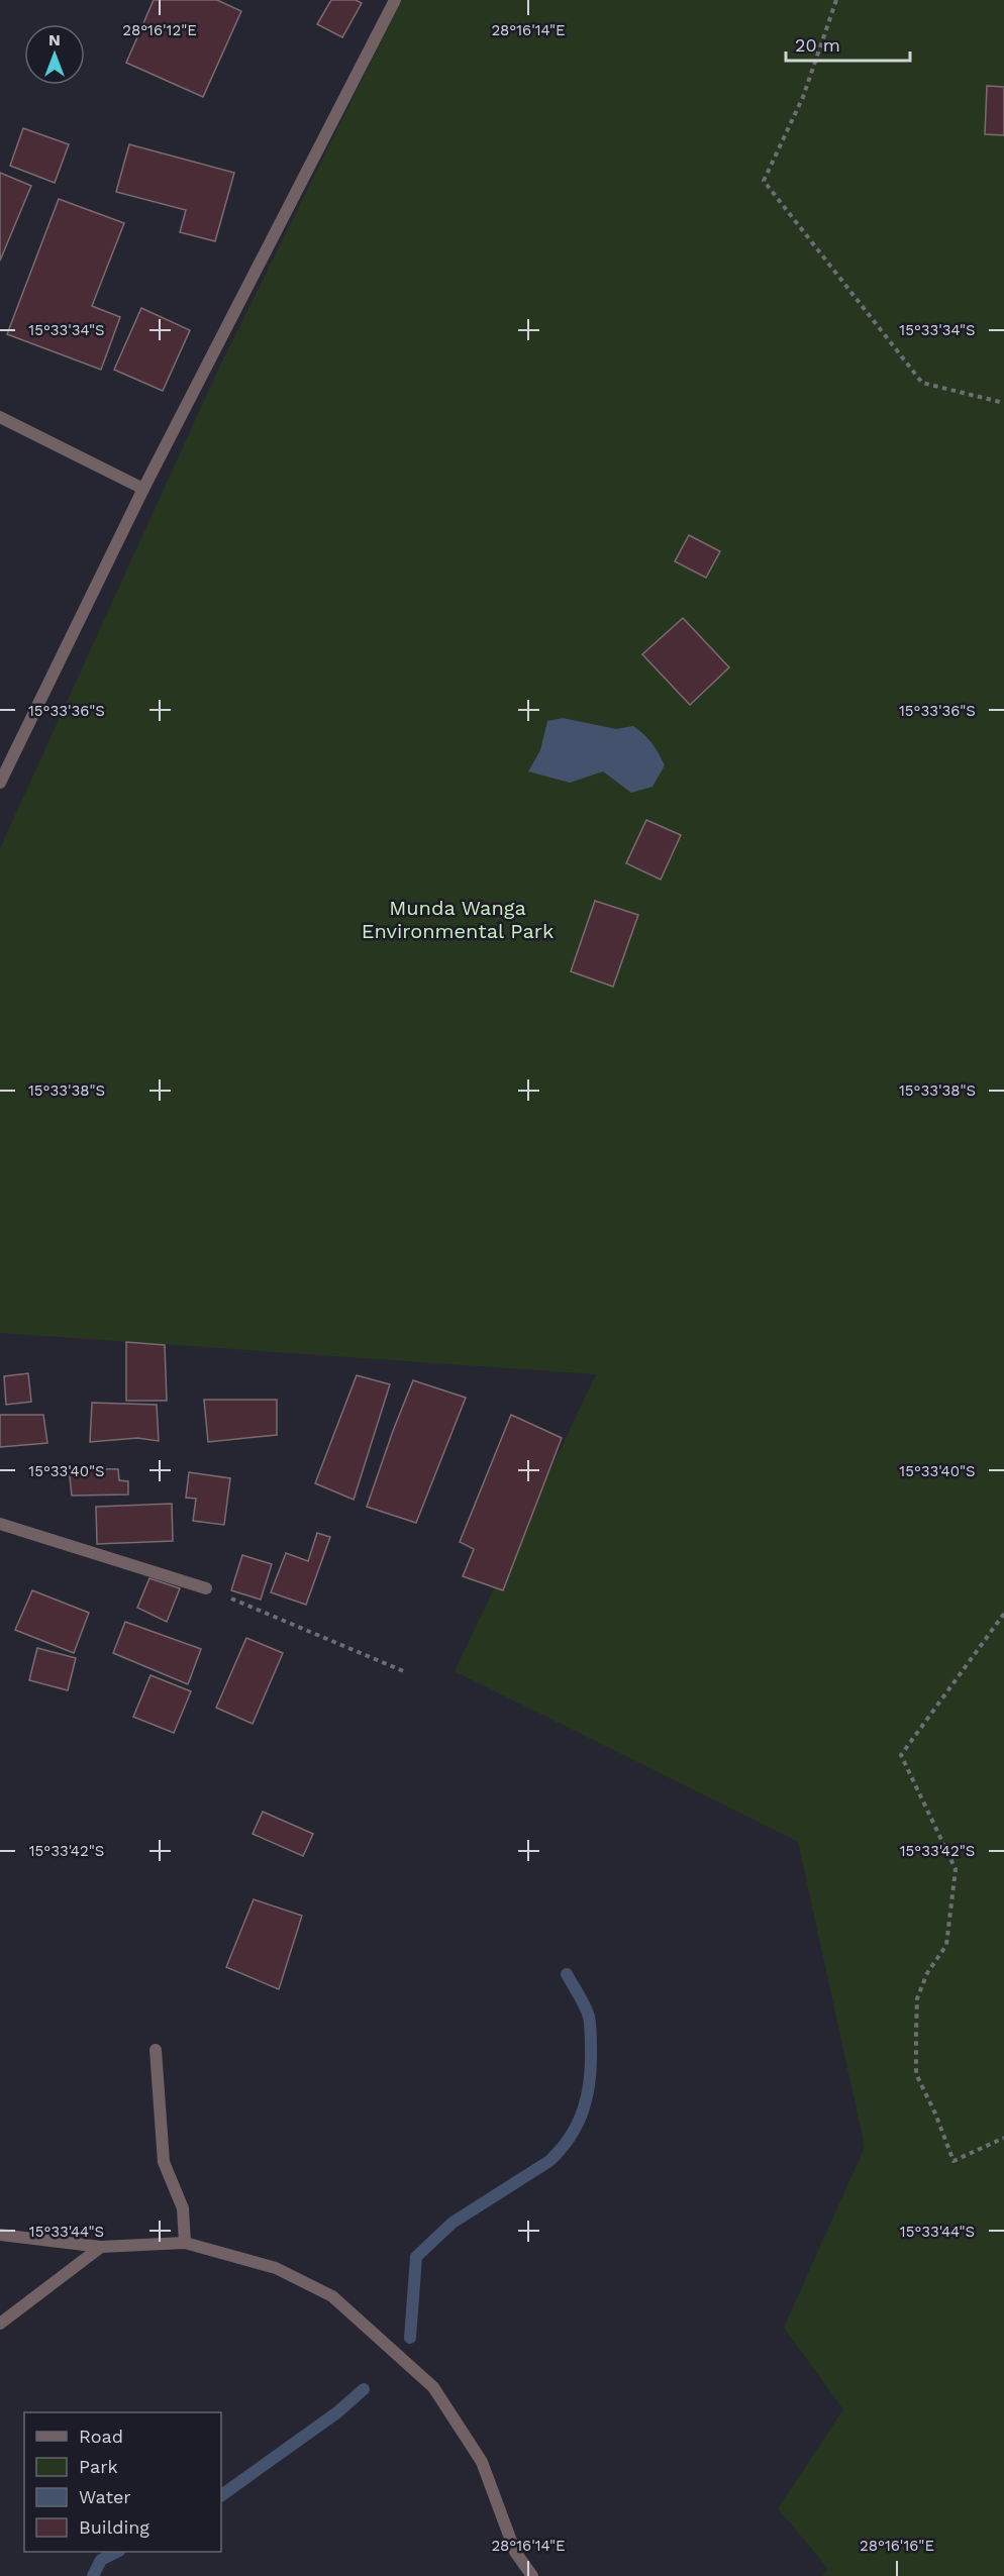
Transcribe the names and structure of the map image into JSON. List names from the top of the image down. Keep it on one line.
{"parks":["Munda Wanga Environmental Park"],"legend":["Road","Park","Water","Building"],"scale_bar":"20 m","north":"top","coordinates":["28°16'12\"E","28°16'14\"E","15°33'34\"S","15°33'36\"S","15°33'38\"S","15°33'40\"S","15°33'42\"S","15°33'44\"S","28°16'16\"E"]}
